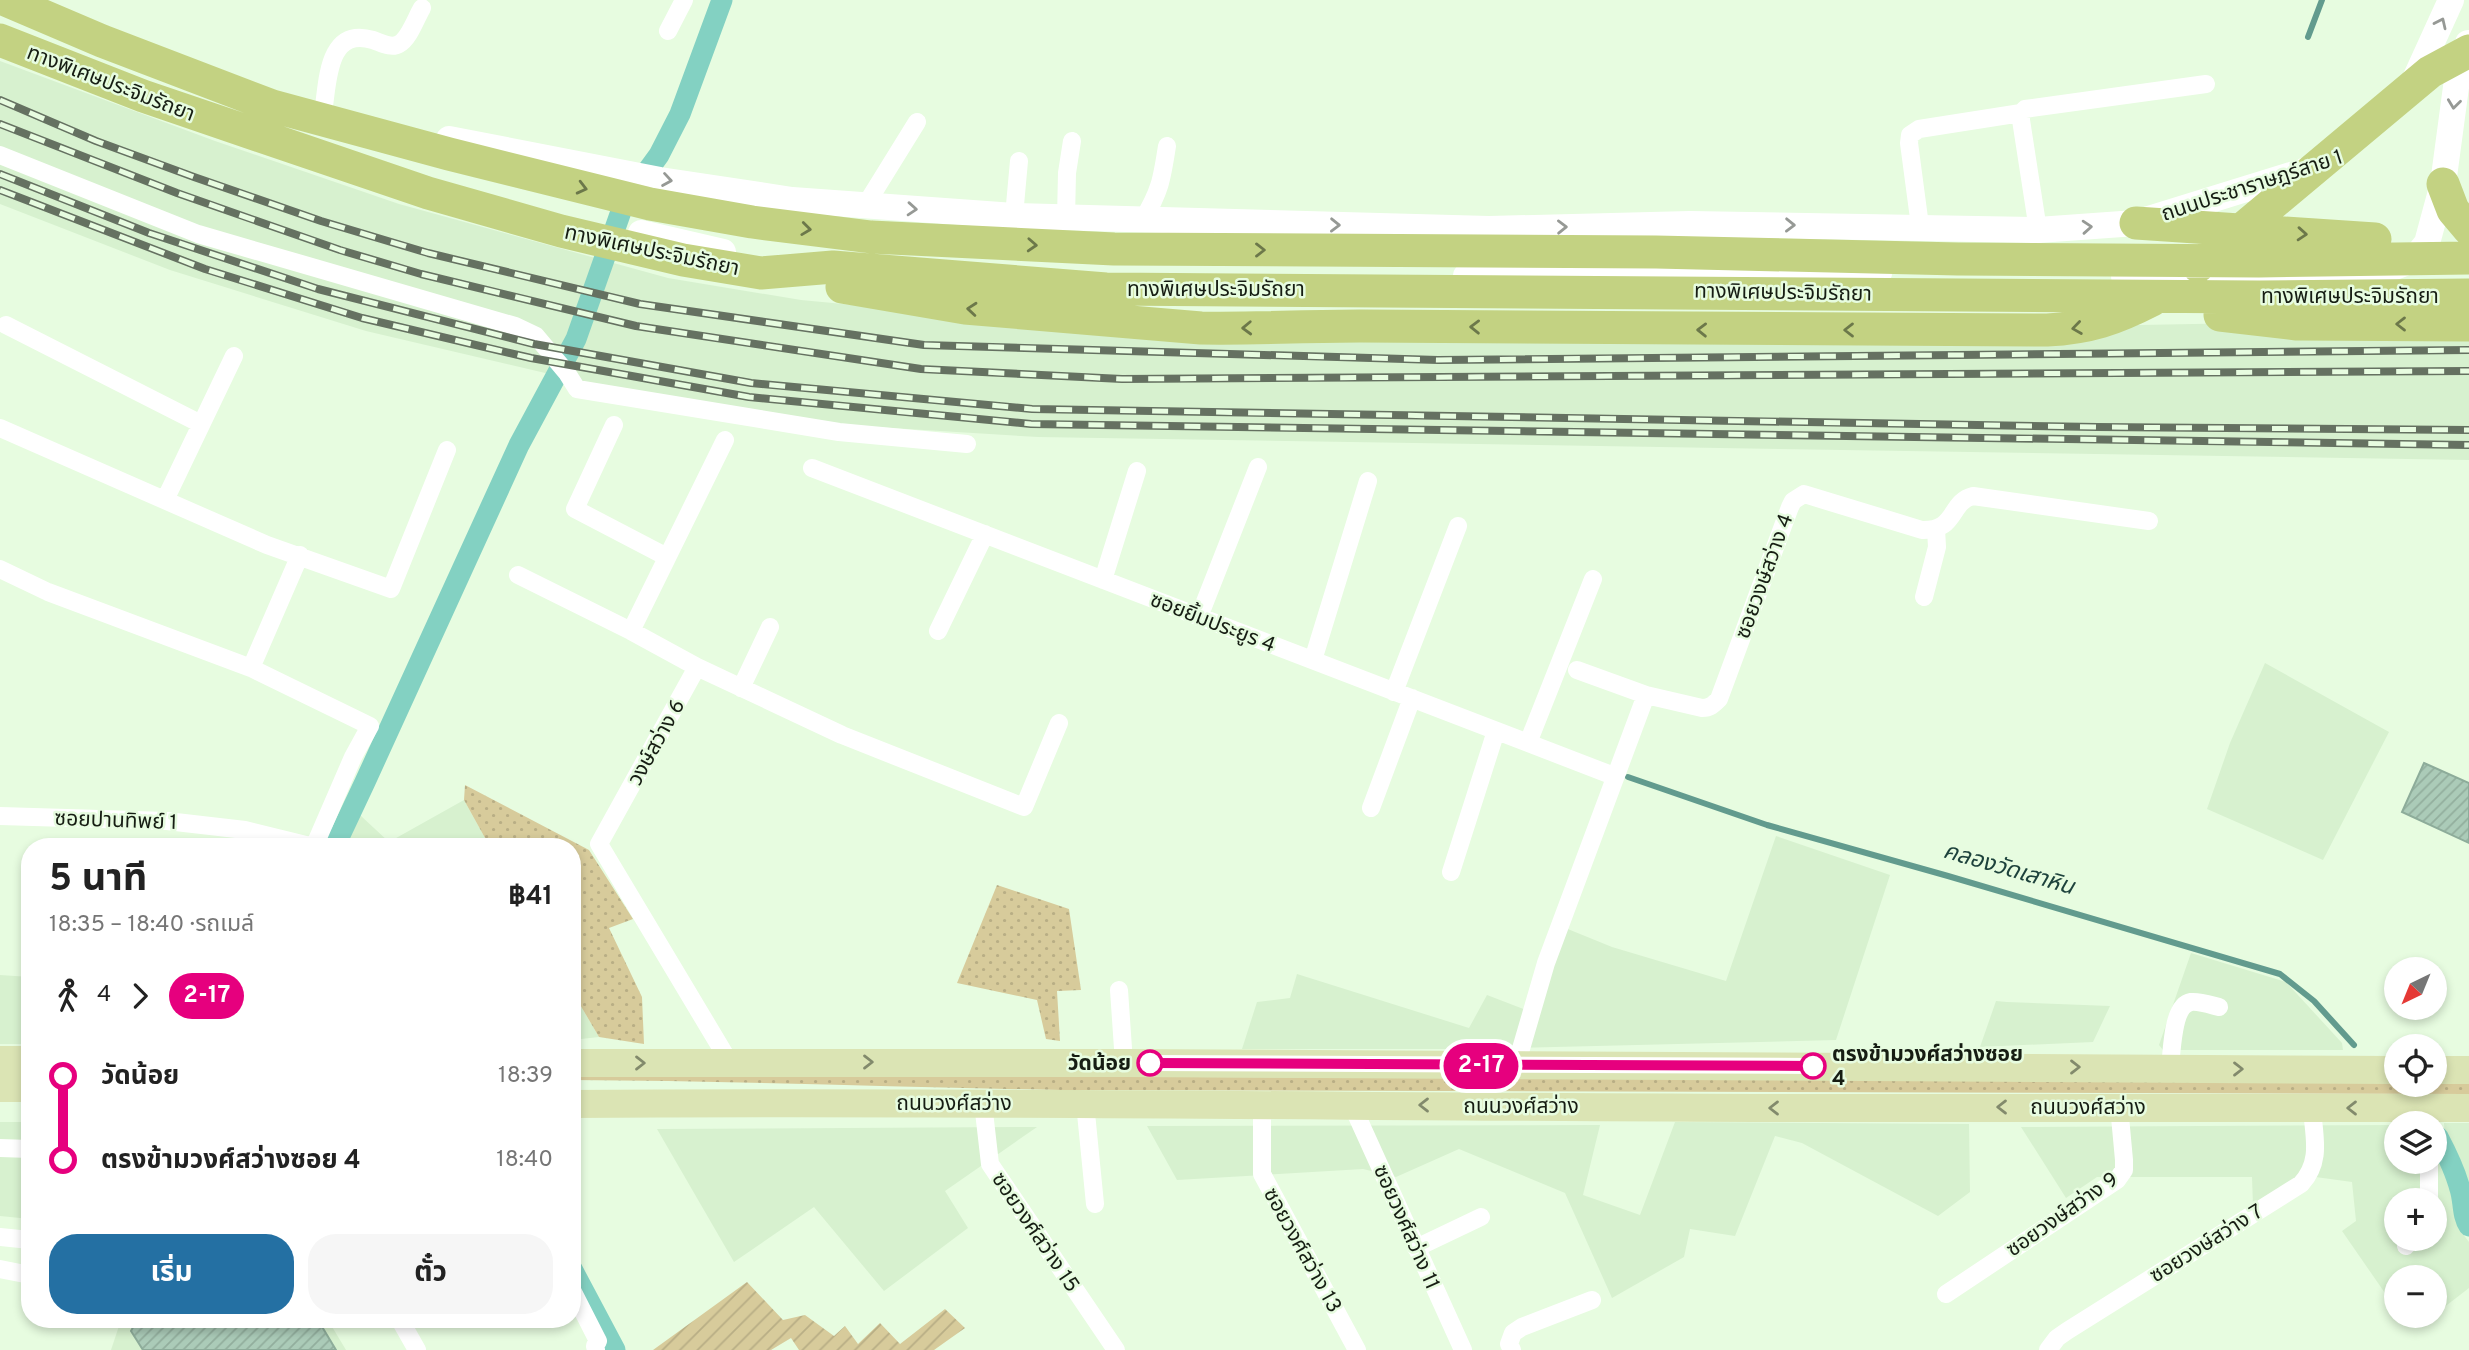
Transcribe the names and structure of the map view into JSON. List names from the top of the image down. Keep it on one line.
{"streets":{"highway":["ทางพิเศษประจิมรัถยา"],"main road":["ถนนประชาราษฎร์สาย 1","ถนนวงศ์สว่าง"],"street":["ซอยวงษ์สว่าง 4","ซอยยิ้มประยูร 4","วงษ์สว่าง 6","ซอยปานทิพย์ 1","ซอยวงษ์สว่าง 9","ซอยวงศ์สว่าง 11","ซอยวงศ์สว่าง 15","ซอยวงษ์สว่าง 7","ซอยวงศ์สว่าง 13"]},"crossings":[["วงษ์สว่าง 6","ถนนวงศ์สว่าง"],["ถนนวงศ์สว่าง","ซอยวงษ์สว่าง 9"],["ถนนวงศ์สว่าง","ซอยวงศ์สว่าง 11"],["ถนนวงศ์สว่าง","ซอยวงศ์สว่าง 15"],["ถนนวงศ์สว่าง","ซอยวงษ์สว่าง 7"],["ถนนวงศ์สว่าง","ซอยวงศ์สว่าง 13"]],"water":["คลองวัดเสาหิน"],"places":["วัดน้อย","ตรงข้ามวงศ์สว่างซอย 4"],"lines":["bus line 2-17"],"north":"bottom left","page":{"on_map":"2-17","heading":["5 นาที","18:35 – 18:40 · รถเมล์","฿41"],"map_buttons":["+","−"],"legs":["4","2-17"],"list":[{"name":"วัดน้อย","value":"18:39"},{"name":"ตรงข้ามวงศ์สว่างซอย 4","value":"18:40"}],"buttons":["เริ่ม","ตั๋ว"]}}
